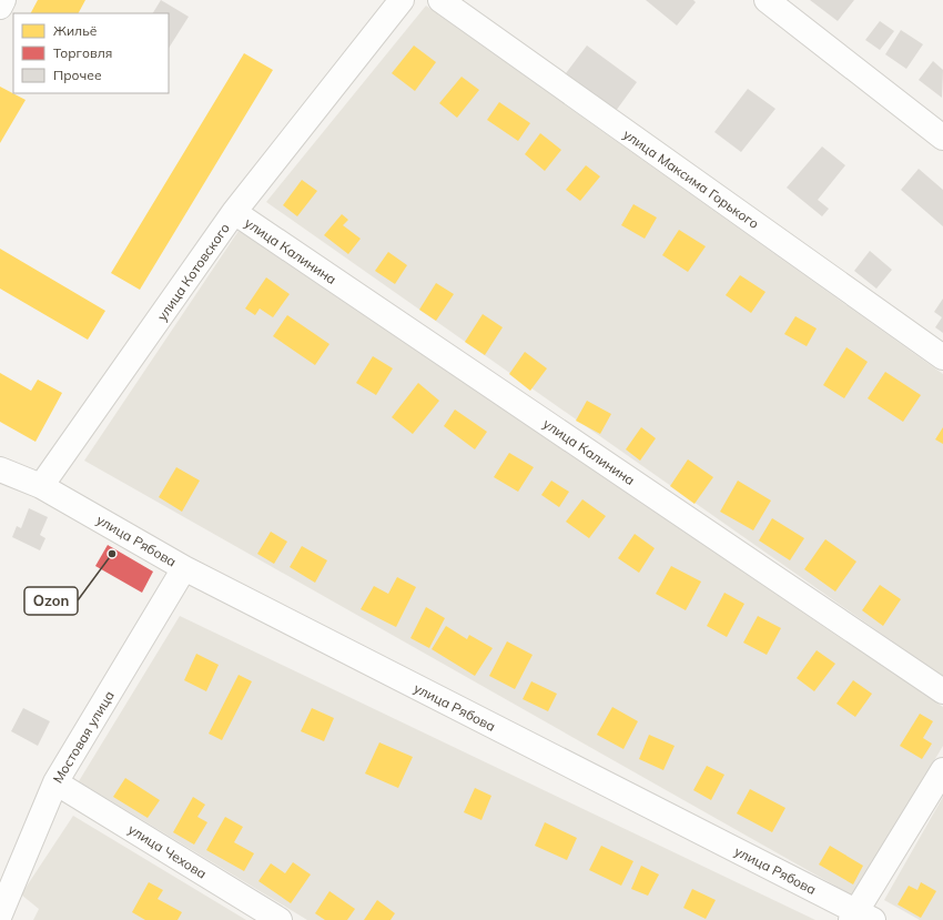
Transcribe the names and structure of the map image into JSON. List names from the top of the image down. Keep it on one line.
{"streets":{"street":["улица Максима Горького","улица Калинина","улица Котовского","улица Рябова","Мостовая улица","улица Чехова"]},"crossings":[["улица Калинина","улица Котовского"],["улица Котовского","улица Рябова"],["улица Рябова","Мостовая улица"],["Мостовая улица","улица Чехова"]],"places":["Ozon"],"legend":["Жильё","Торговля","Прочее"]}
